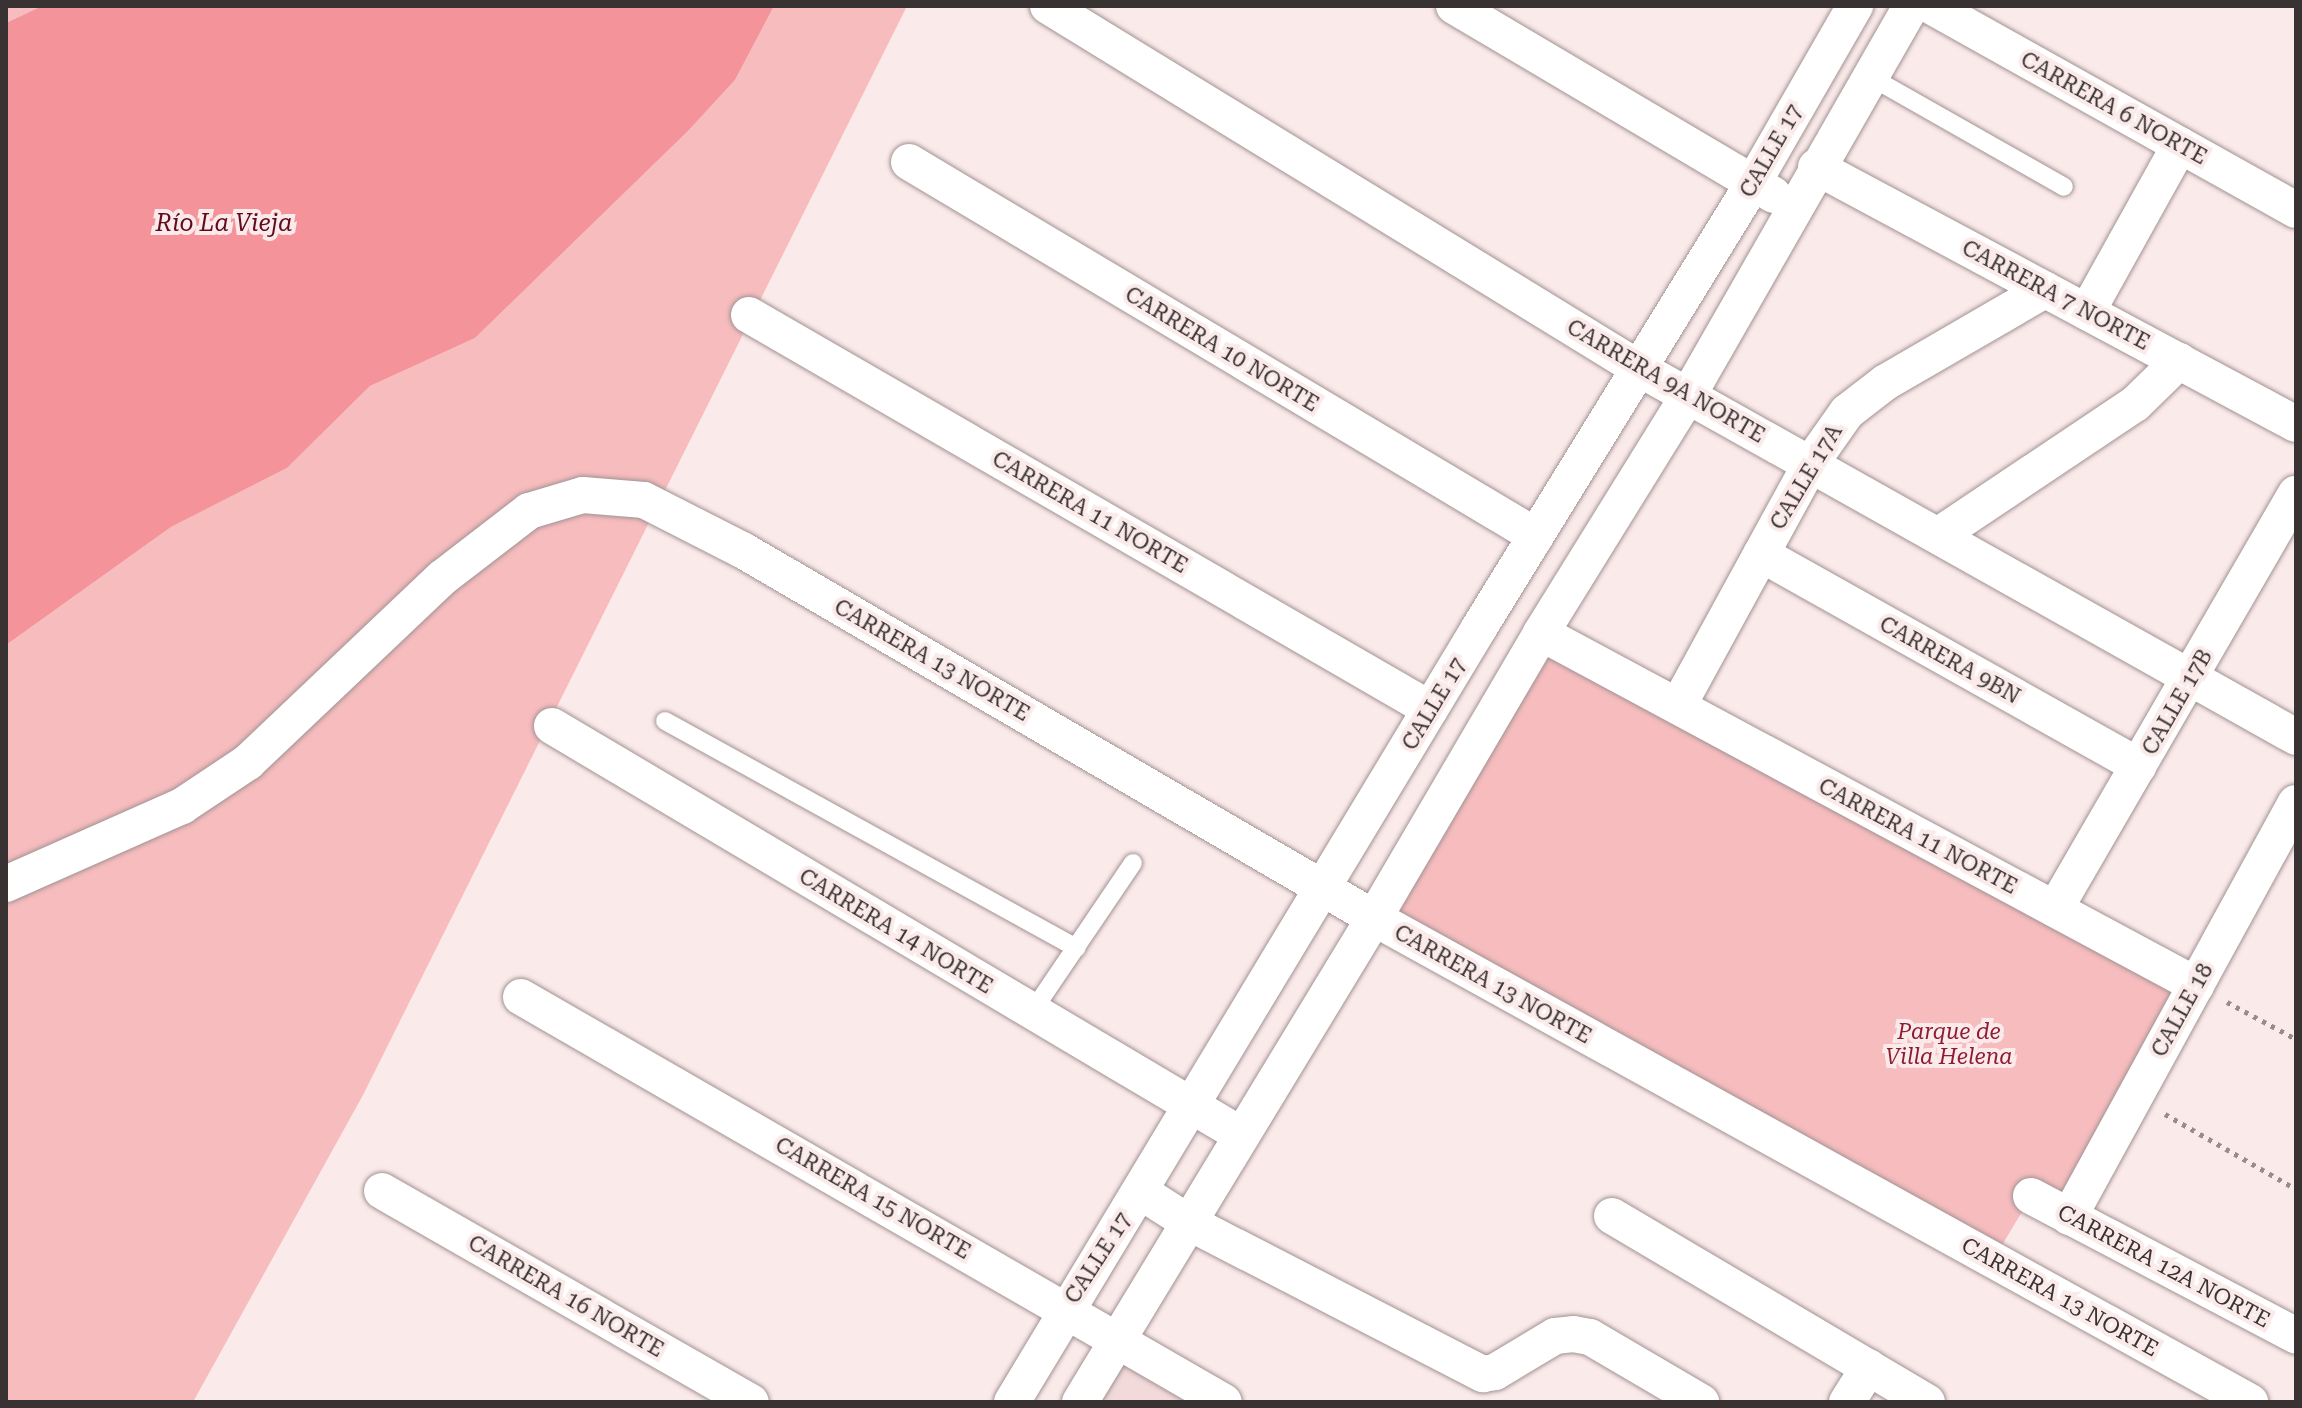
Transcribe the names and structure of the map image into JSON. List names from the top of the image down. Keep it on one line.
{"streets":{"street":["CARRERA 6 NORTE","CALLE 17","CARRERA 7 NORTE","CARRERA 10 NORTE","CARRERA 9A NORTE","CALLE 17A","CARRERA 11 NORTE","CARRERA 13 NORTE","CARRERA 9BN","CALLE 17B","CARRERA 14 NORTE","CALLE 18","CARRERA 15 NORTE","CARRERA 12A NORTE","CARRERA 16 NORTE"]},"crossings":[["CALLE 17","CARRERA 10 NORTE"],["CALLE 17","CARRERA 9A NORTE"],["CALLE 17","CARRERA 11 NORTE"],["CALLE 17","CARRERA 13 NORTE"],["CALLE 17","CARRERA 14 NORTE"],["CALLE 17","CARRERA 15 NORTE"],["CARRERA 7 NORTE","CALLE 17A"],["CARRERA 9A NORTE","CALLE 17A"],["CARRERA 9A NORTE","CALLE 17B"],["CALLE 17A","CARRERA 11 NORTE"],["CALLE 17A","CARRERA 9BN"],["CARRERA 11 NORTE","CALLE 17B"],["CARRERA 11 NORTE","CALLE 18"],["CARRERA 9BN","CALLE 17B"],["CALLE 18","CARRERA 12A NORTE"]],"water":["Río La Vieja"],"parks":["Parque de Villa Helena"]}
